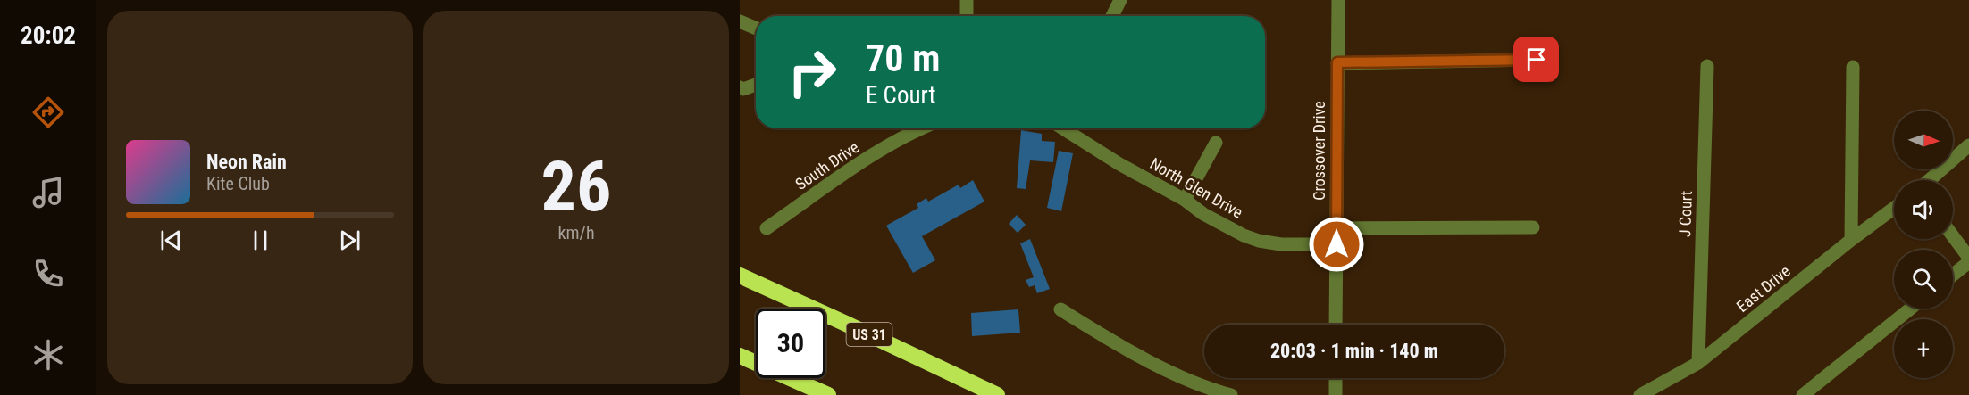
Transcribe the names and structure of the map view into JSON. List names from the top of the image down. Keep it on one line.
{"streets":{"highway":["US 31"],"street":["Crossover Drive","South Drive","North Glen Drive","J Court","East Drive"]},"crossings":[["Crossover Drive","North Glen Drive"],["J Court","East Drive"]],"north":"right","page":{"tabs":"20:02","tile":["26","km/h"],"turn":["70 m","E Court"],"map_buttons":"+","song":["Neon Rain","Kite Club"],"limit":"30","trip":"20:03 · 1 min · 140 m"}}
